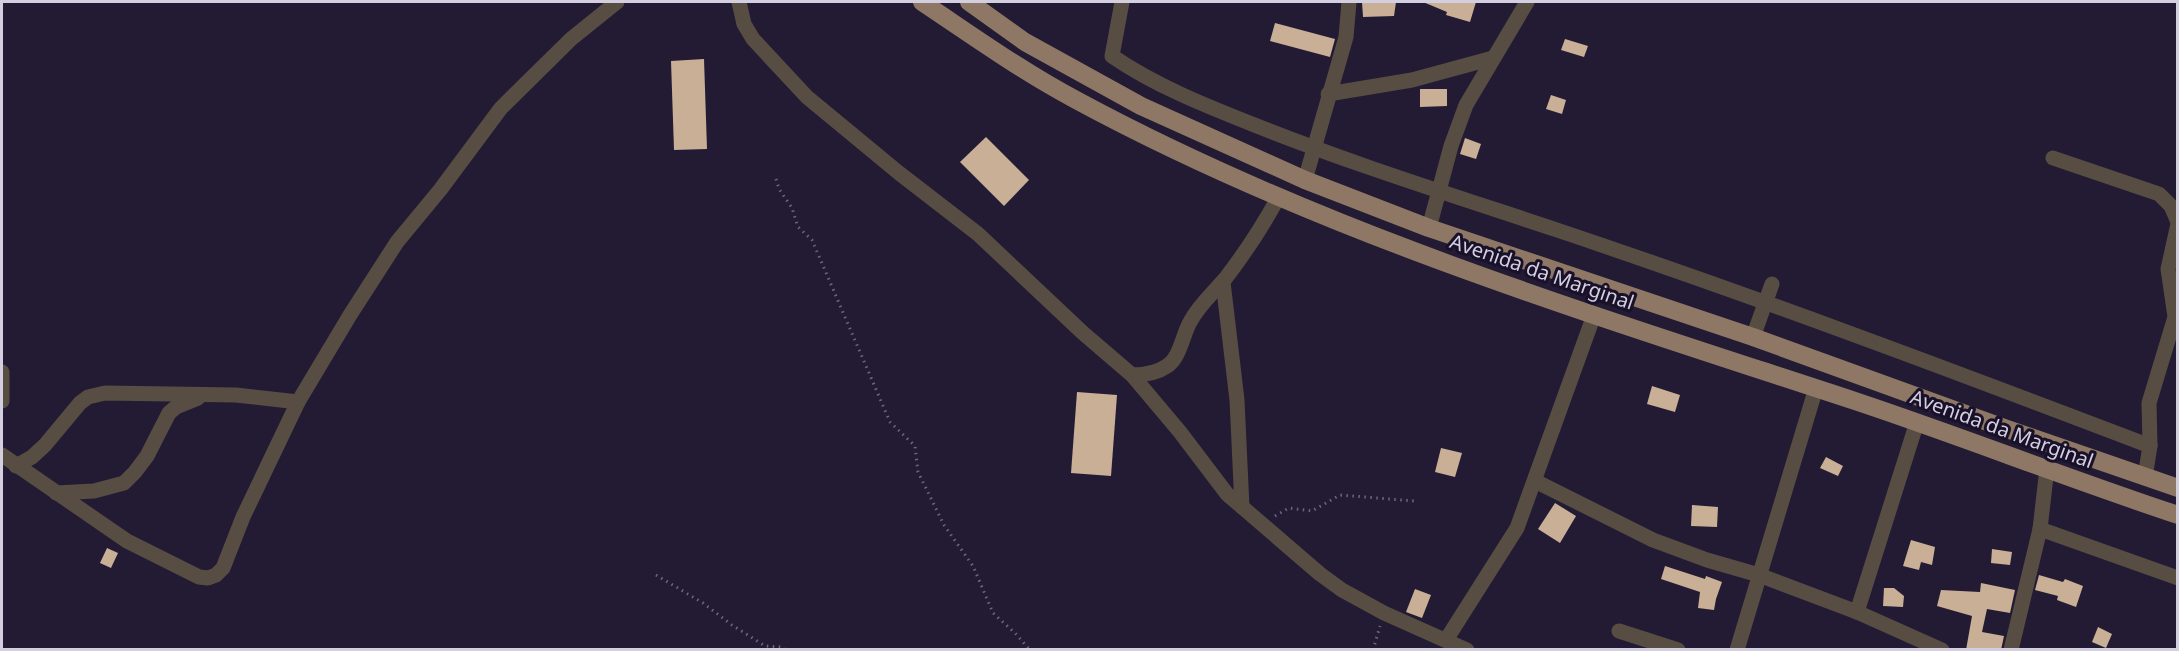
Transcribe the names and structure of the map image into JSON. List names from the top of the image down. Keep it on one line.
{"streets":{"main road":["Avenida da Marginal"]}}
